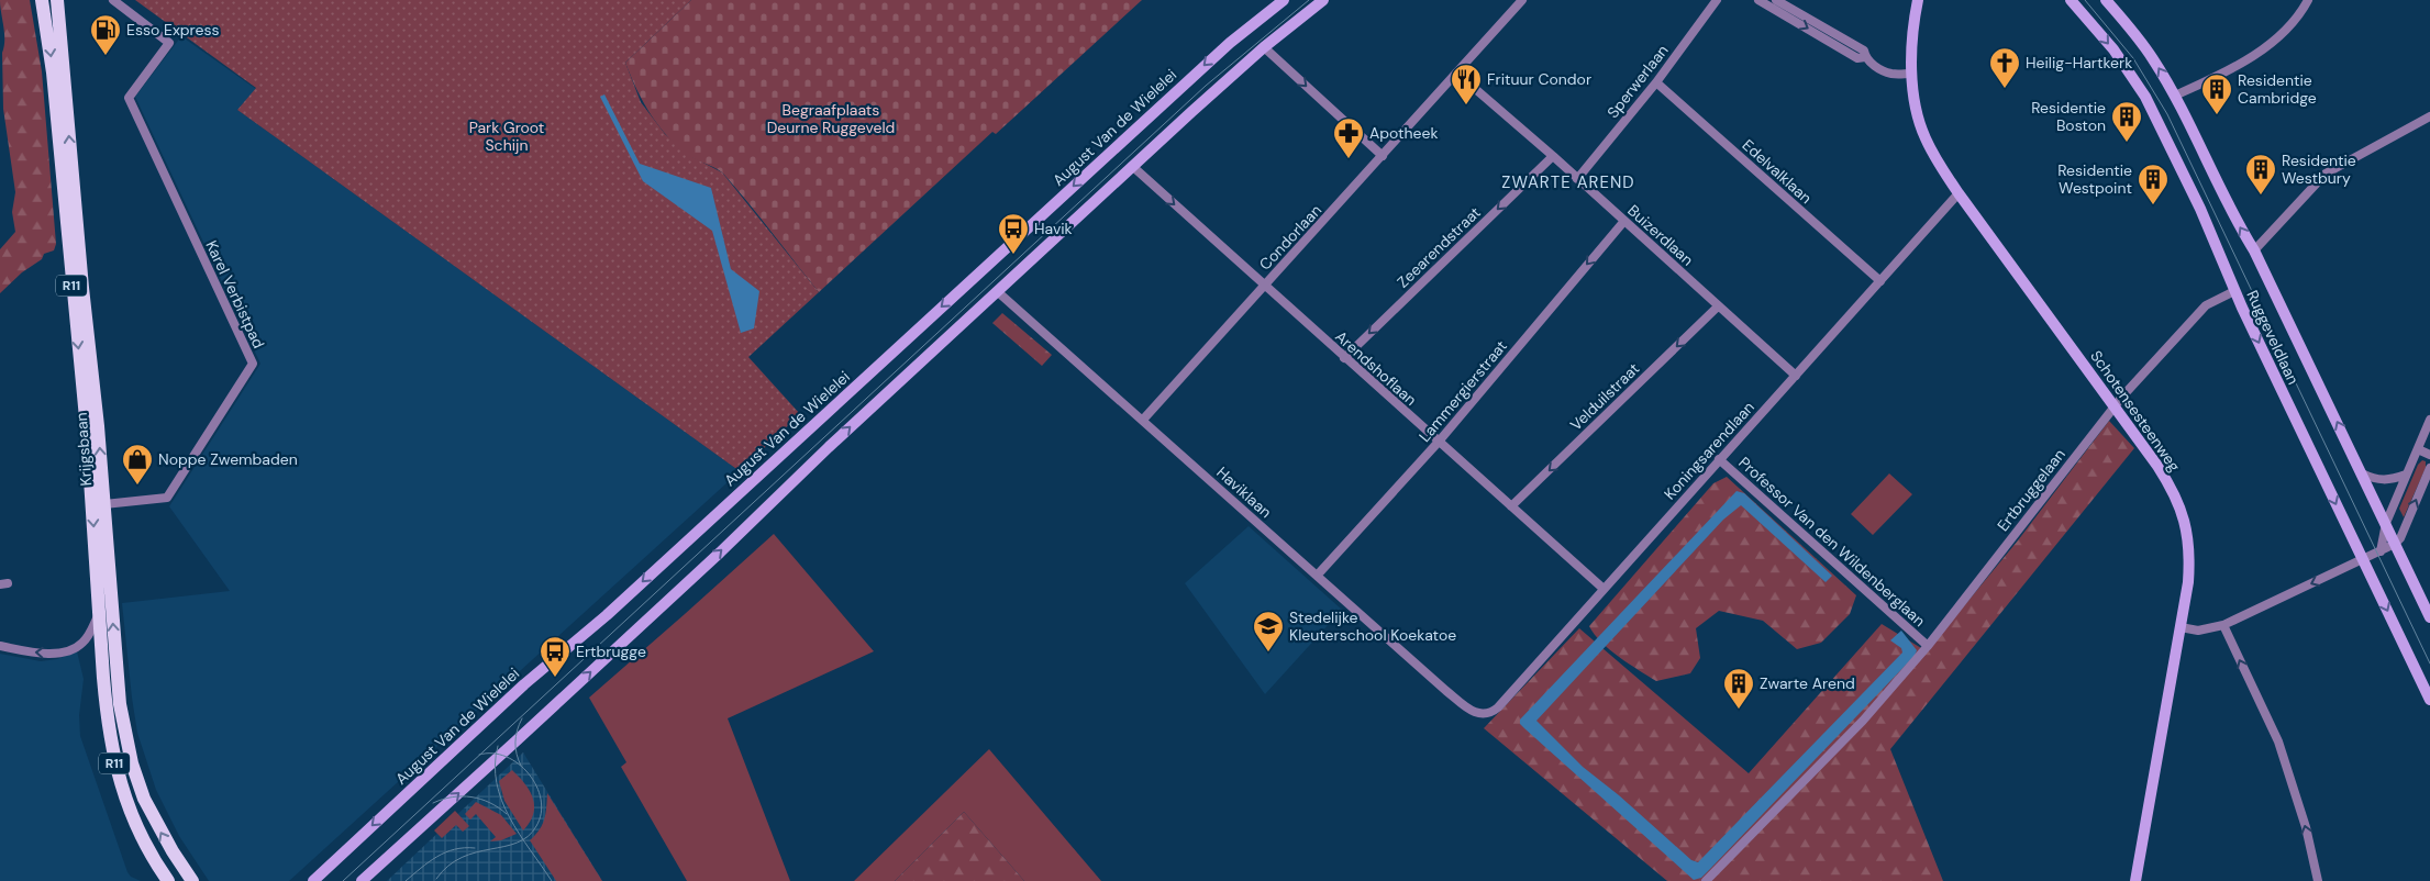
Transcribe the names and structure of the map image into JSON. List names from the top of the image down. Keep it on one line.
{"streets":{"main road":["August Van de Wielelei","R11","Ruggeveldlaan","Schotensesteenweg","Krijgsbaan"],"street":["Sperwerlaan","Edelvalklaan","Buizerdlaan","Condorlaan","Zeearendstraat","Karel Verbistpad","Arendshoflaan","Lammergierstraat","Velduilstraat","Koningsarendlaan","Ertbruggelaan","Haviklaan","Professor Van den Wildenberglaan"]},"crossings":[["Sperwerlaan","Edelvalklaan"],["Sperwerlaan","Buizerdlaan"],["Edelvalklaan","Koningsarendlaan"],["Buizerdlaan","Condorlaan"],["Buizerdlaan","Zeearendstraat"],["Buizerdlaan","Lammergierstraat"],["Buizerdlaan","Velduilstraat"],["Buizerdlaan","Koningsarendlaan"],["Condorlaan","Arendshoflaan"],["Condorlaan","Haviklaan"],["Zeearendstraat","Arendshoflaan"],["Karel Verbistpad","Krijgsbaan"],["Ruggeveldlaan","Ertbruggelaan"],["Arendshoflaan","Lammergierstraat"],["Arendshoflaan","Velduilstraat"],["Arendshoflaan","Koningsarendlaan"],["Lammergierstraat","Haviklaan"],["Schotensesteenweg","Koningsarendlaan"],["Schotensesteenweg","Ertbruggelaan"],["Koningsarendlaan","Haviklaan"],["Koningsarendlaan","Professor Van den Wildenberglaan"],["Ertbruggelaan","Professor Van den Wildenberglaan"]],"one_way":["Zeearendstraat","Lammergierstraat","Velduilstraat"],"districts":["ZWARTE AREND"],"parks":["Begraafplaats Deurne Ruggeveld","Park Groot Schijn"],"places":{"fuel station":["Esso Express"],"church":["Heilig-Hartkerk"],"restaurant":["Frituur Condor"],"building":["Residentie Cambridge","Residentie Boston","Residentie Westbury","Residentie Westpoint","Zwarte Arend"],"pharmacy":["Apotheek"],"bus stop":["Havik","Ertbrugge"],"shop":["Noppe Zwembaden"],"school or university":["Stedelijke Kleuterschool Koekatoe"]}}
